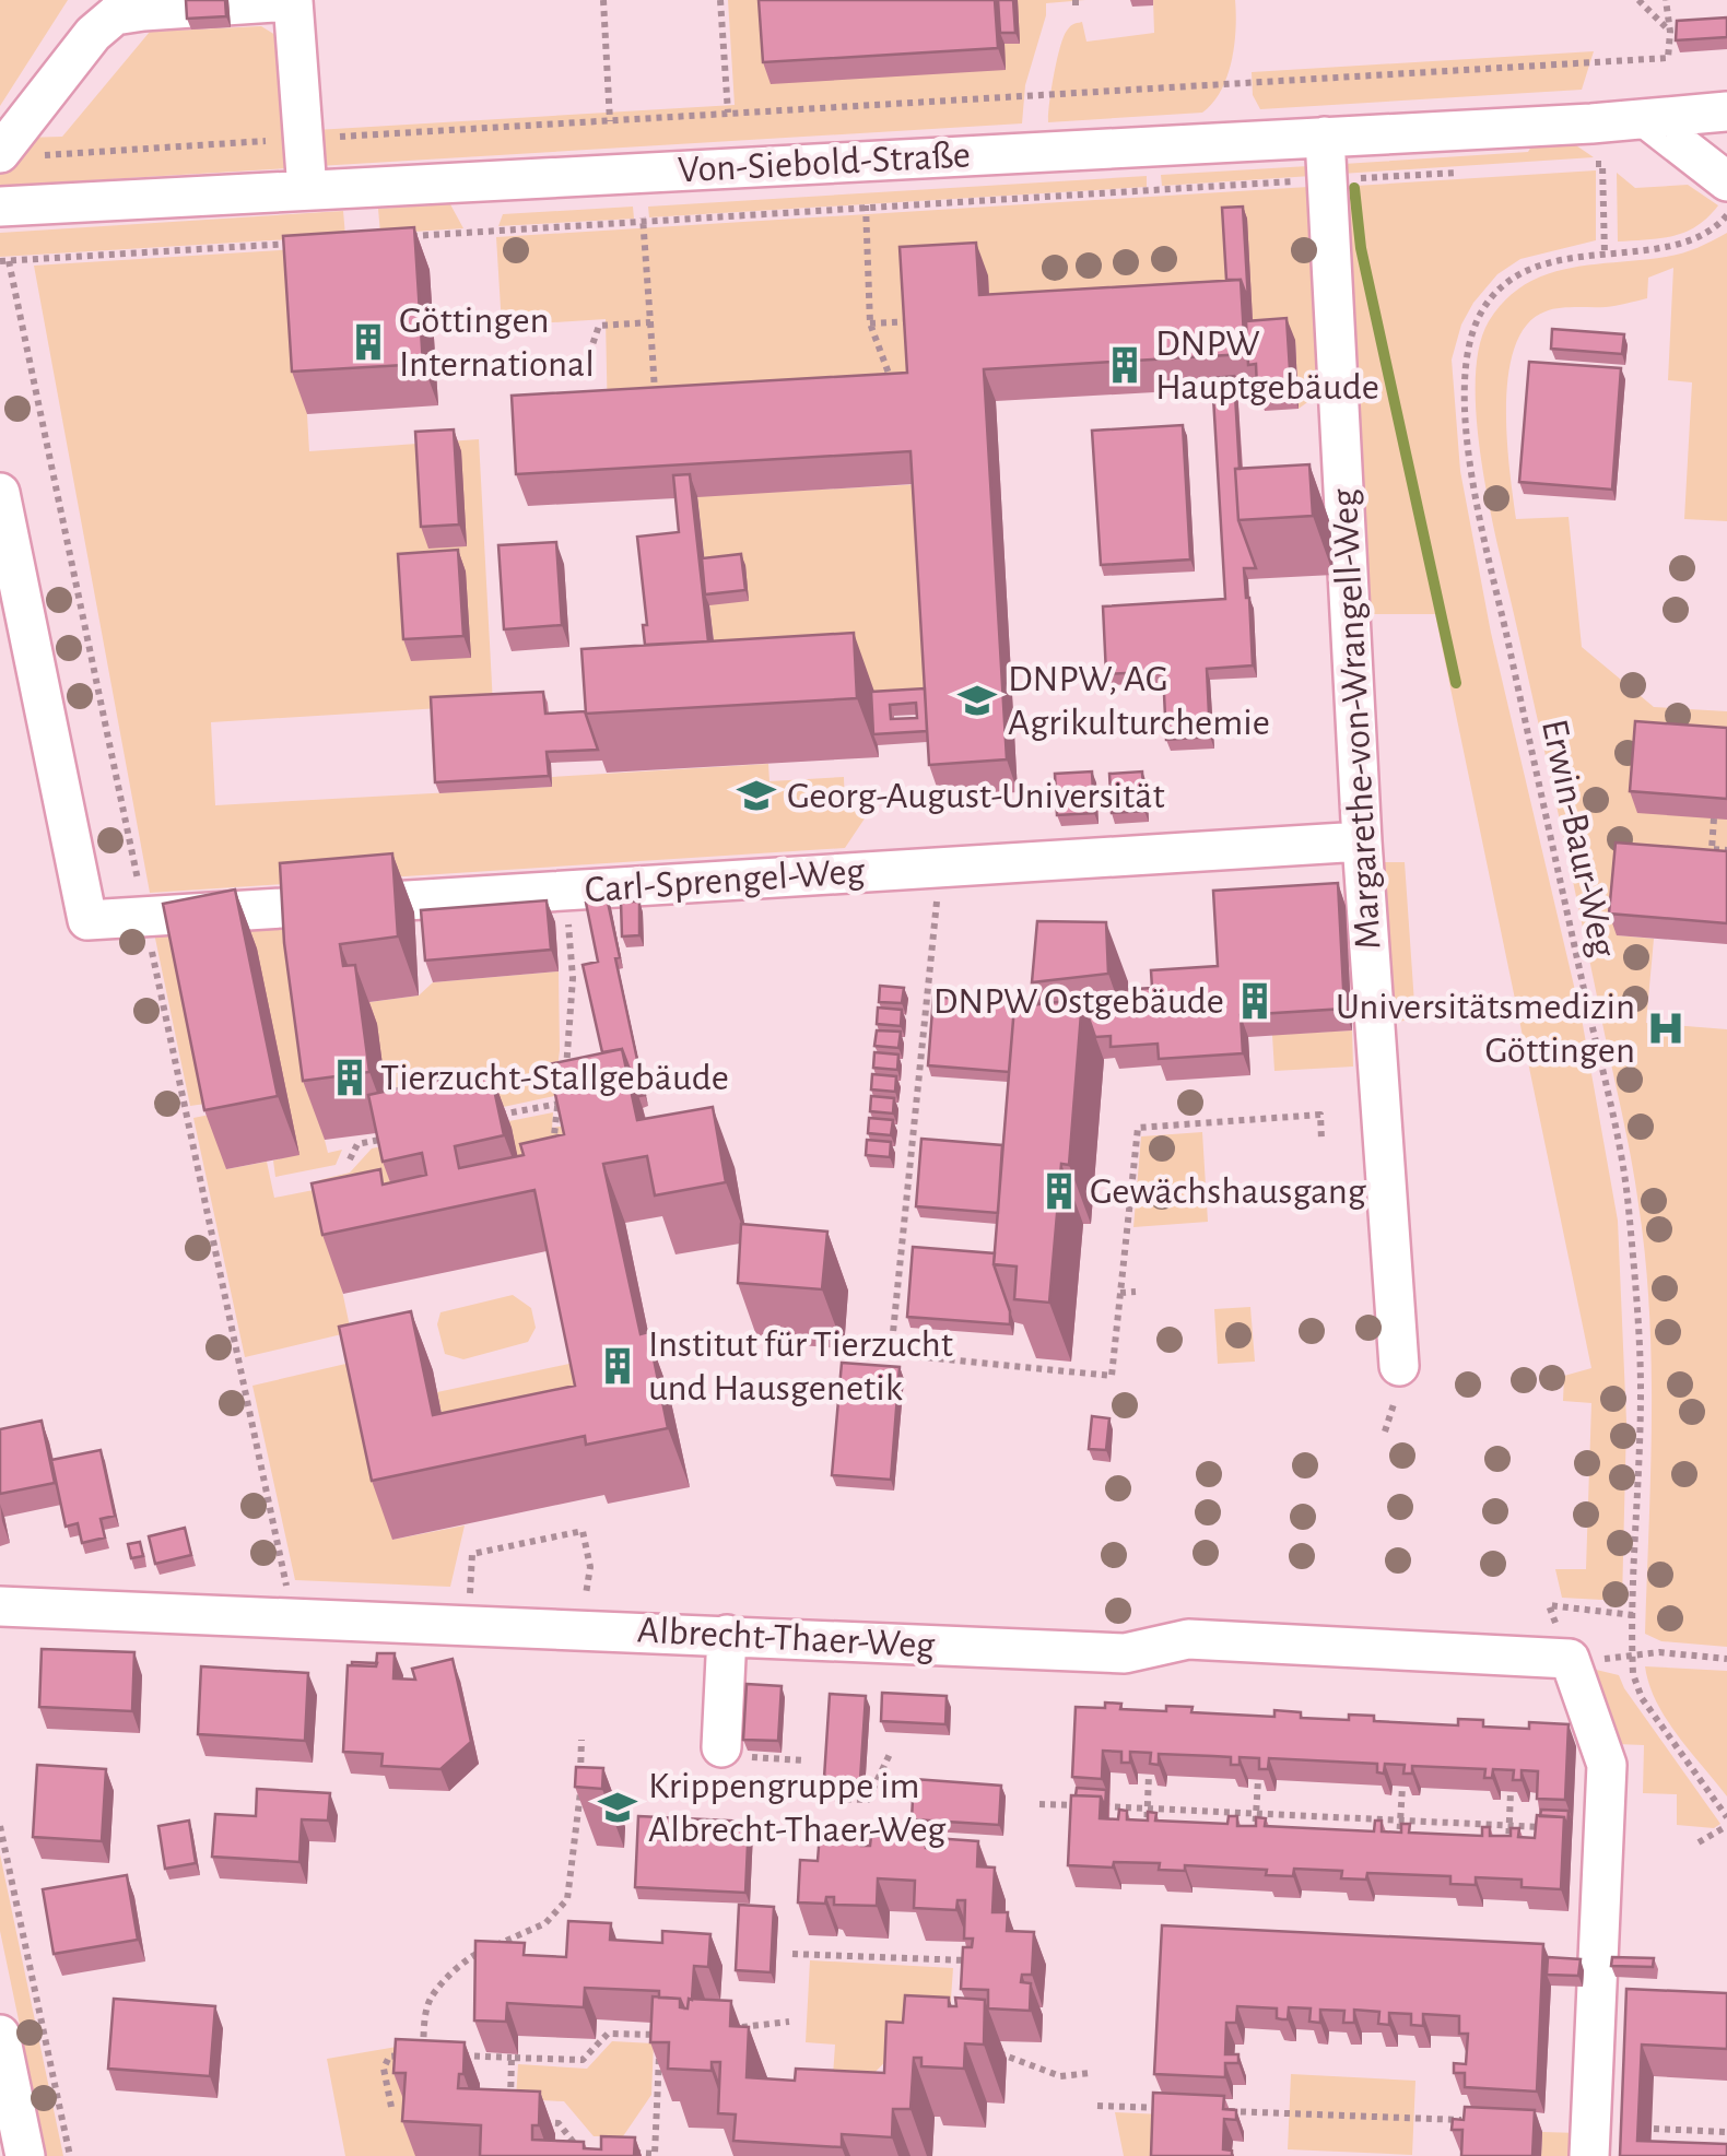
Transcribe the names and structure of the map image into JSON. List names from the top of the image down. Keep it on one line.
{"streets":{"street":["Von-Siebold-Straße","Margarethe-von-Wrangell-Weg","Carl-Sprengel-Weg","Albrecht-Thaer-Weg"],"path":["Erwin-Baur-Weg"]},"crossings":[["Von-Siebold-Straße","Margarethe-von-Wrangell-Weg"],["Margarethe-von-Wrangell-Weg","Carl-Sprengel-Weg"]],"places":{"building":["Göttingen International","DNPW Hauptgebäude","DNPW Ostgebäude","Tierzucht-Stallgebäude","Gewächshausgang","Institut für Tierzucht und Hausgenetik"],"school or university":["DNPW, AG Agrikulturchemie","Georg-August-Universität","Krippengruppe im Albrecht-Thaer-Weg"],"hospital":["Universitätsmedizin Göttingen"]}}
